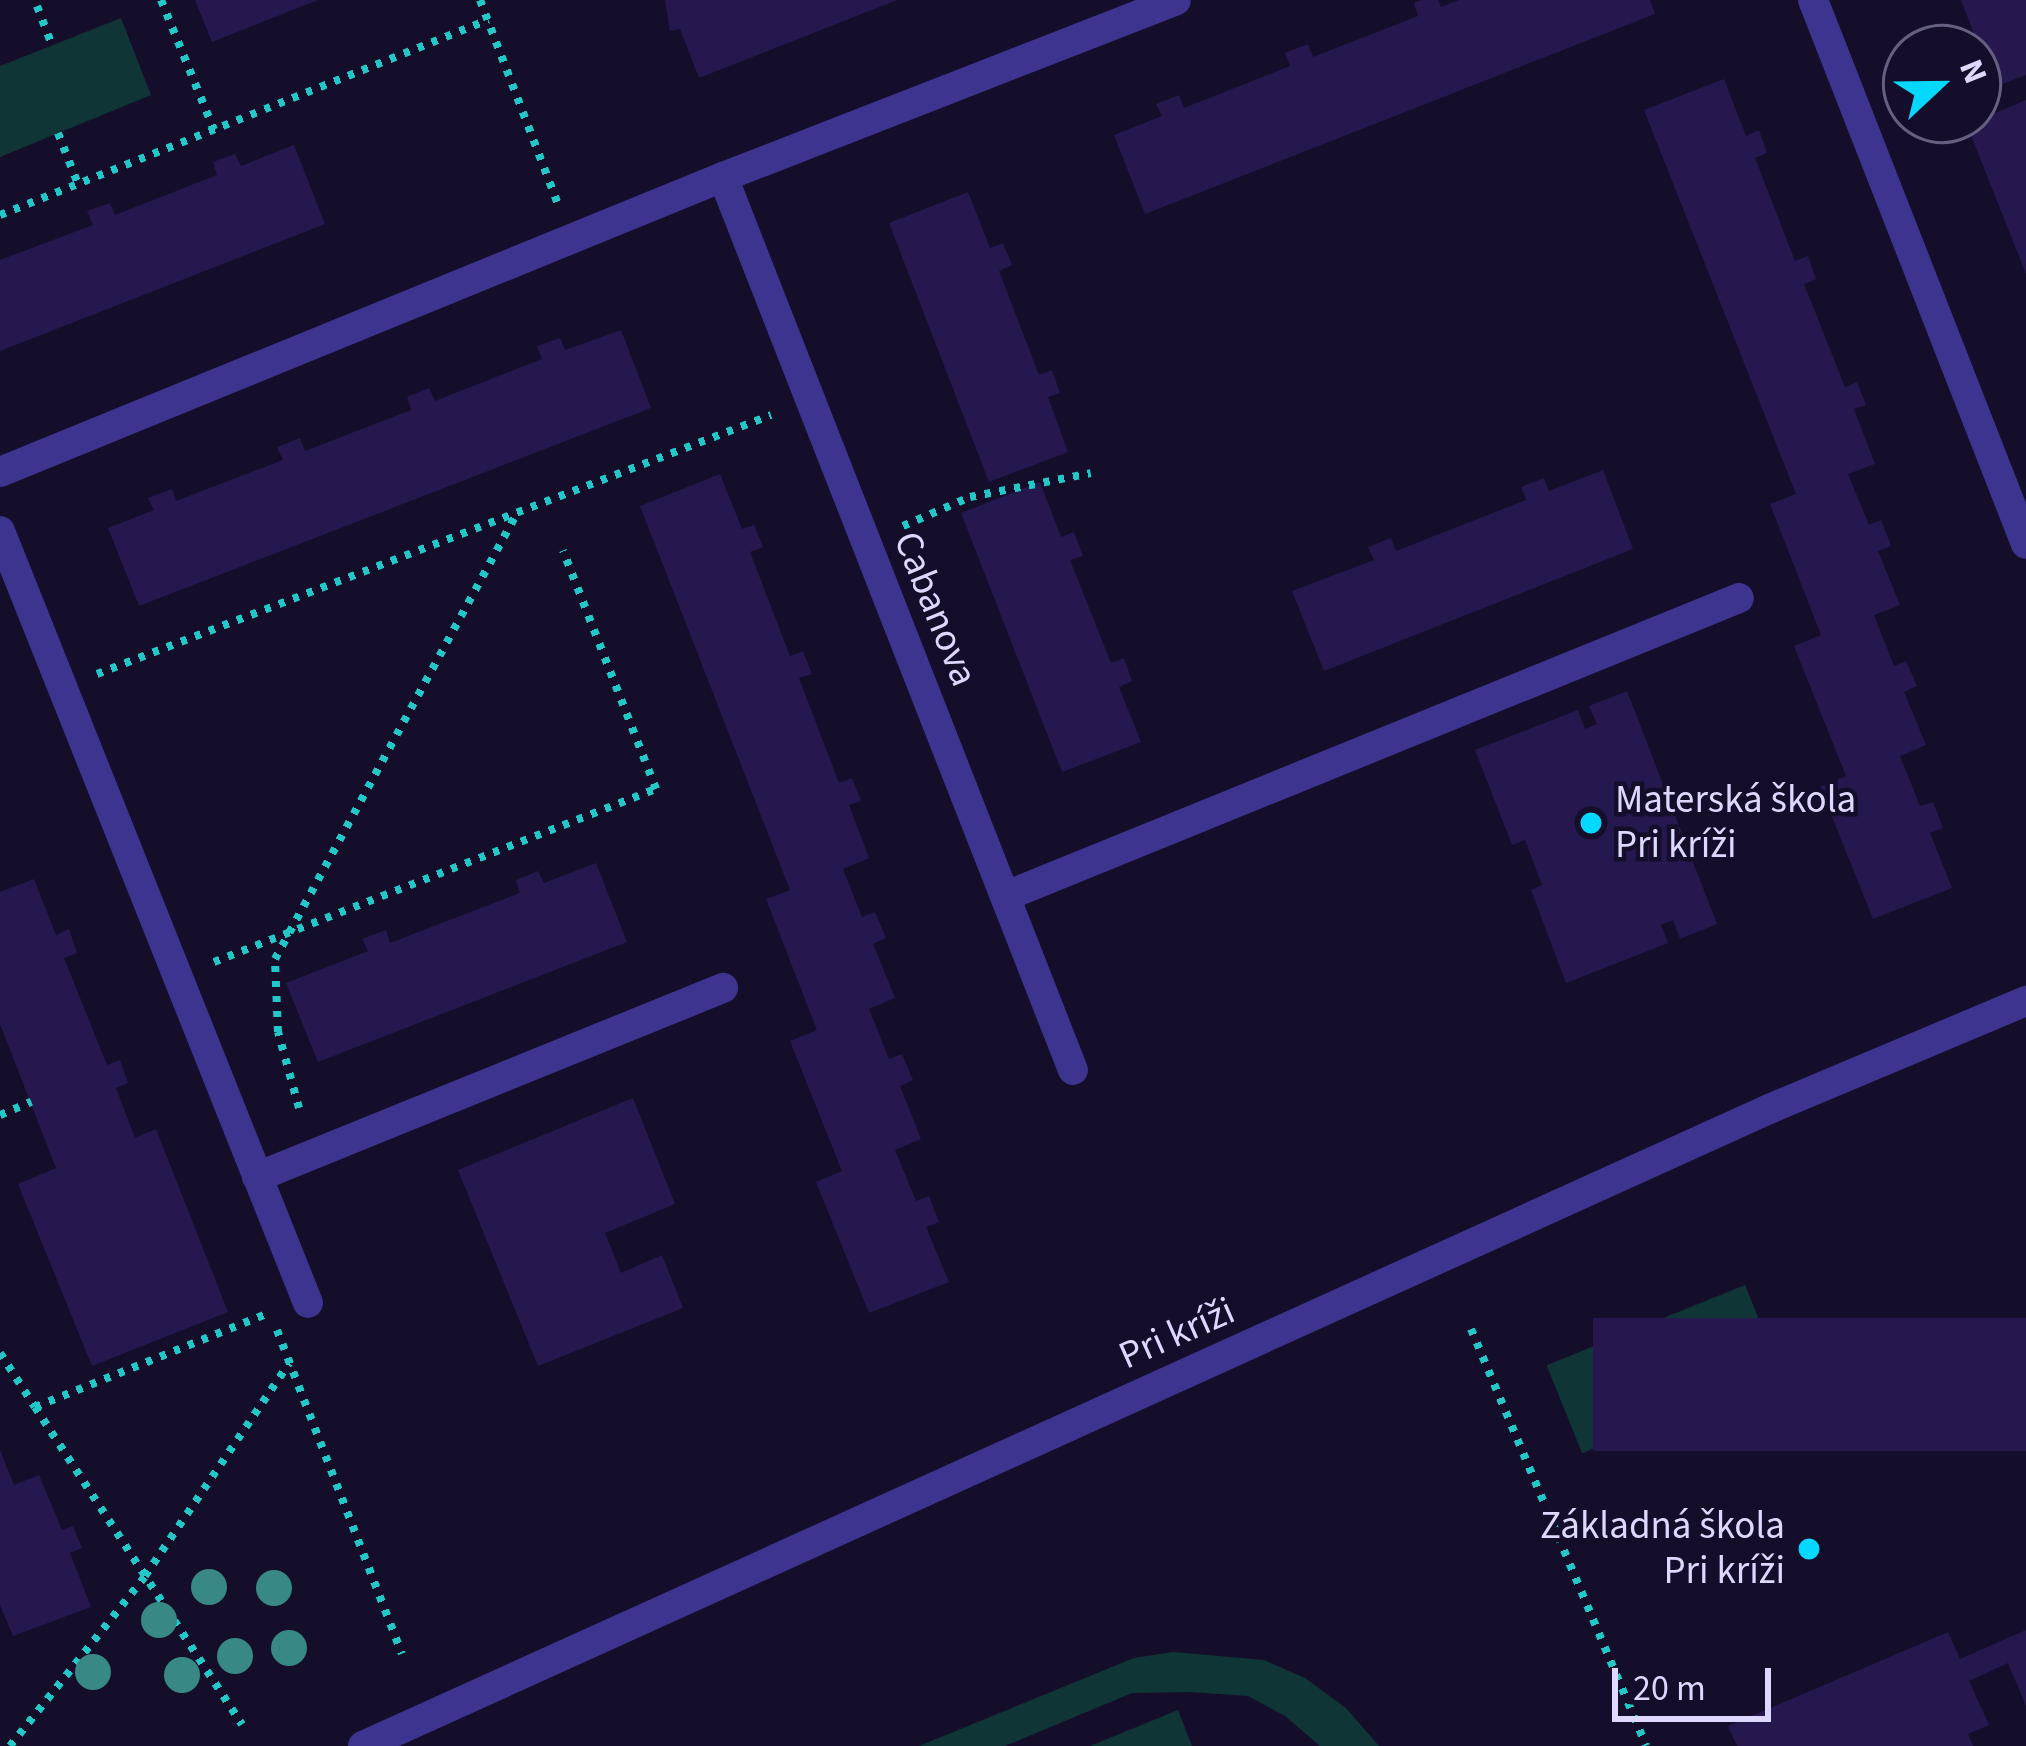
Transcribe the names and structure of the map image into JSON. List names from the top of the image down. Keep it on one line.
{"streets":{"street":["Cabanova","Pri kríži"]},"places":["Materská škola Pri kríži","Základná škola Pri kríži"],"scale_bar":"20 m","north":"right"}
